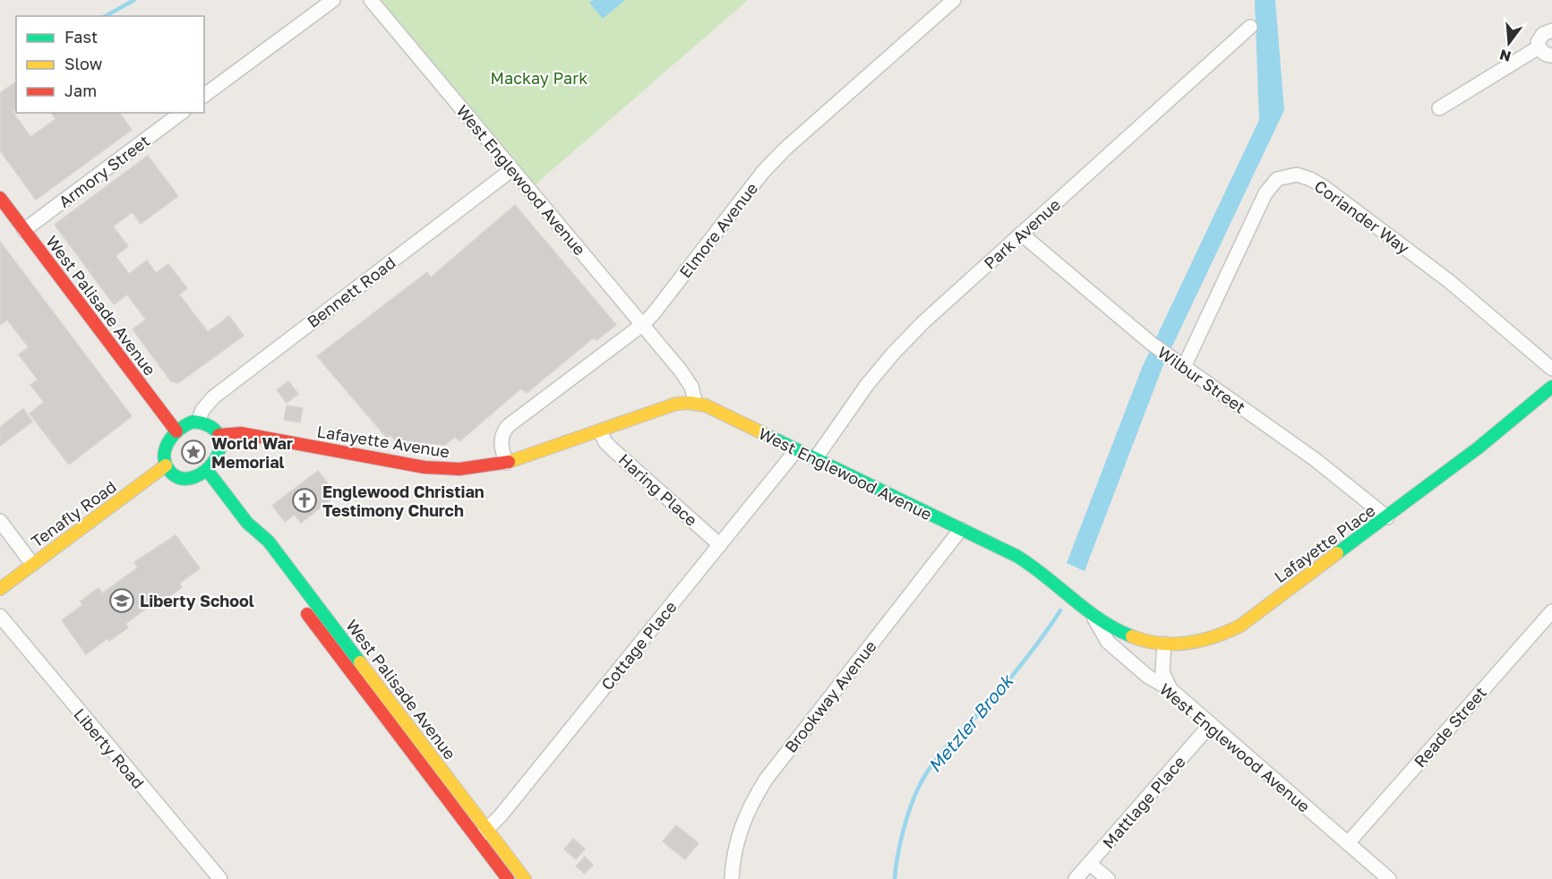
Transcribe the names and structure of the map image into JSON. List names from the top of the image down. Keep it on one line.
{"streets":{"street":["Armory Street","West Englewood Avenue","Coriander Way","Elmore Avenue","Park Avenue","Bennett Road","West Palisade Avenue","Wilbur Street","Lafayette Avenue","Haring Place","Tenafly Road","Lafayette Place","Cottage Place","Brookway Avenue","Reade Street","Liberty Road","Mattlage Place"]},"crossings":[["Armory Street","West Palisade Avenue"],["West Englewood Avenue","Elmore Avenue"],["West Englewood Avenue","Park Avenue"],["West Englewood Avenue","Bennett Road"],["West Englewood Avenue","Lafayette Avenue"],["West Englewood Avenue","Lafayette Place"],["West Englewood Avenue","Cottage Place"],["West Englewood Avenue","Brookway Avenue"],["West Englewood Avenue","Reade Street"],["West Englewood Avenue","Mattlage Place"],["Coriander Way","Wilbur Street"],["Elmore Avenue","Lafayette Avenue"],["Park Avenue","Wilbur Street"],["Bennett Road","West Palisade Avenue"],["Bennett Road","Lafayette Avenue"],["Bennett Road","Tenafly Road"],["West Palisade Avenue","Lafayette Avenue"],["West Palisade Avenue","Tenafly Road"],["West Palisade Avenue","Cottage Place"],["Wilbur Street","Lafayette Place"],["Lafayette Avenue","Haring Place"],["Lafayette Avenue","Tenafly Road"],["Haring Place","Cottage Place"]],"water":["Metzler Brook"],"parks":["Mackay Park"],"places":{"place":["World War Memorial"],"church":["Englewood Christian Testimony Church"],"school or university":["Liberty School"]},"legend":["Fast","Slow","Jam"],"north":"bottom"}
